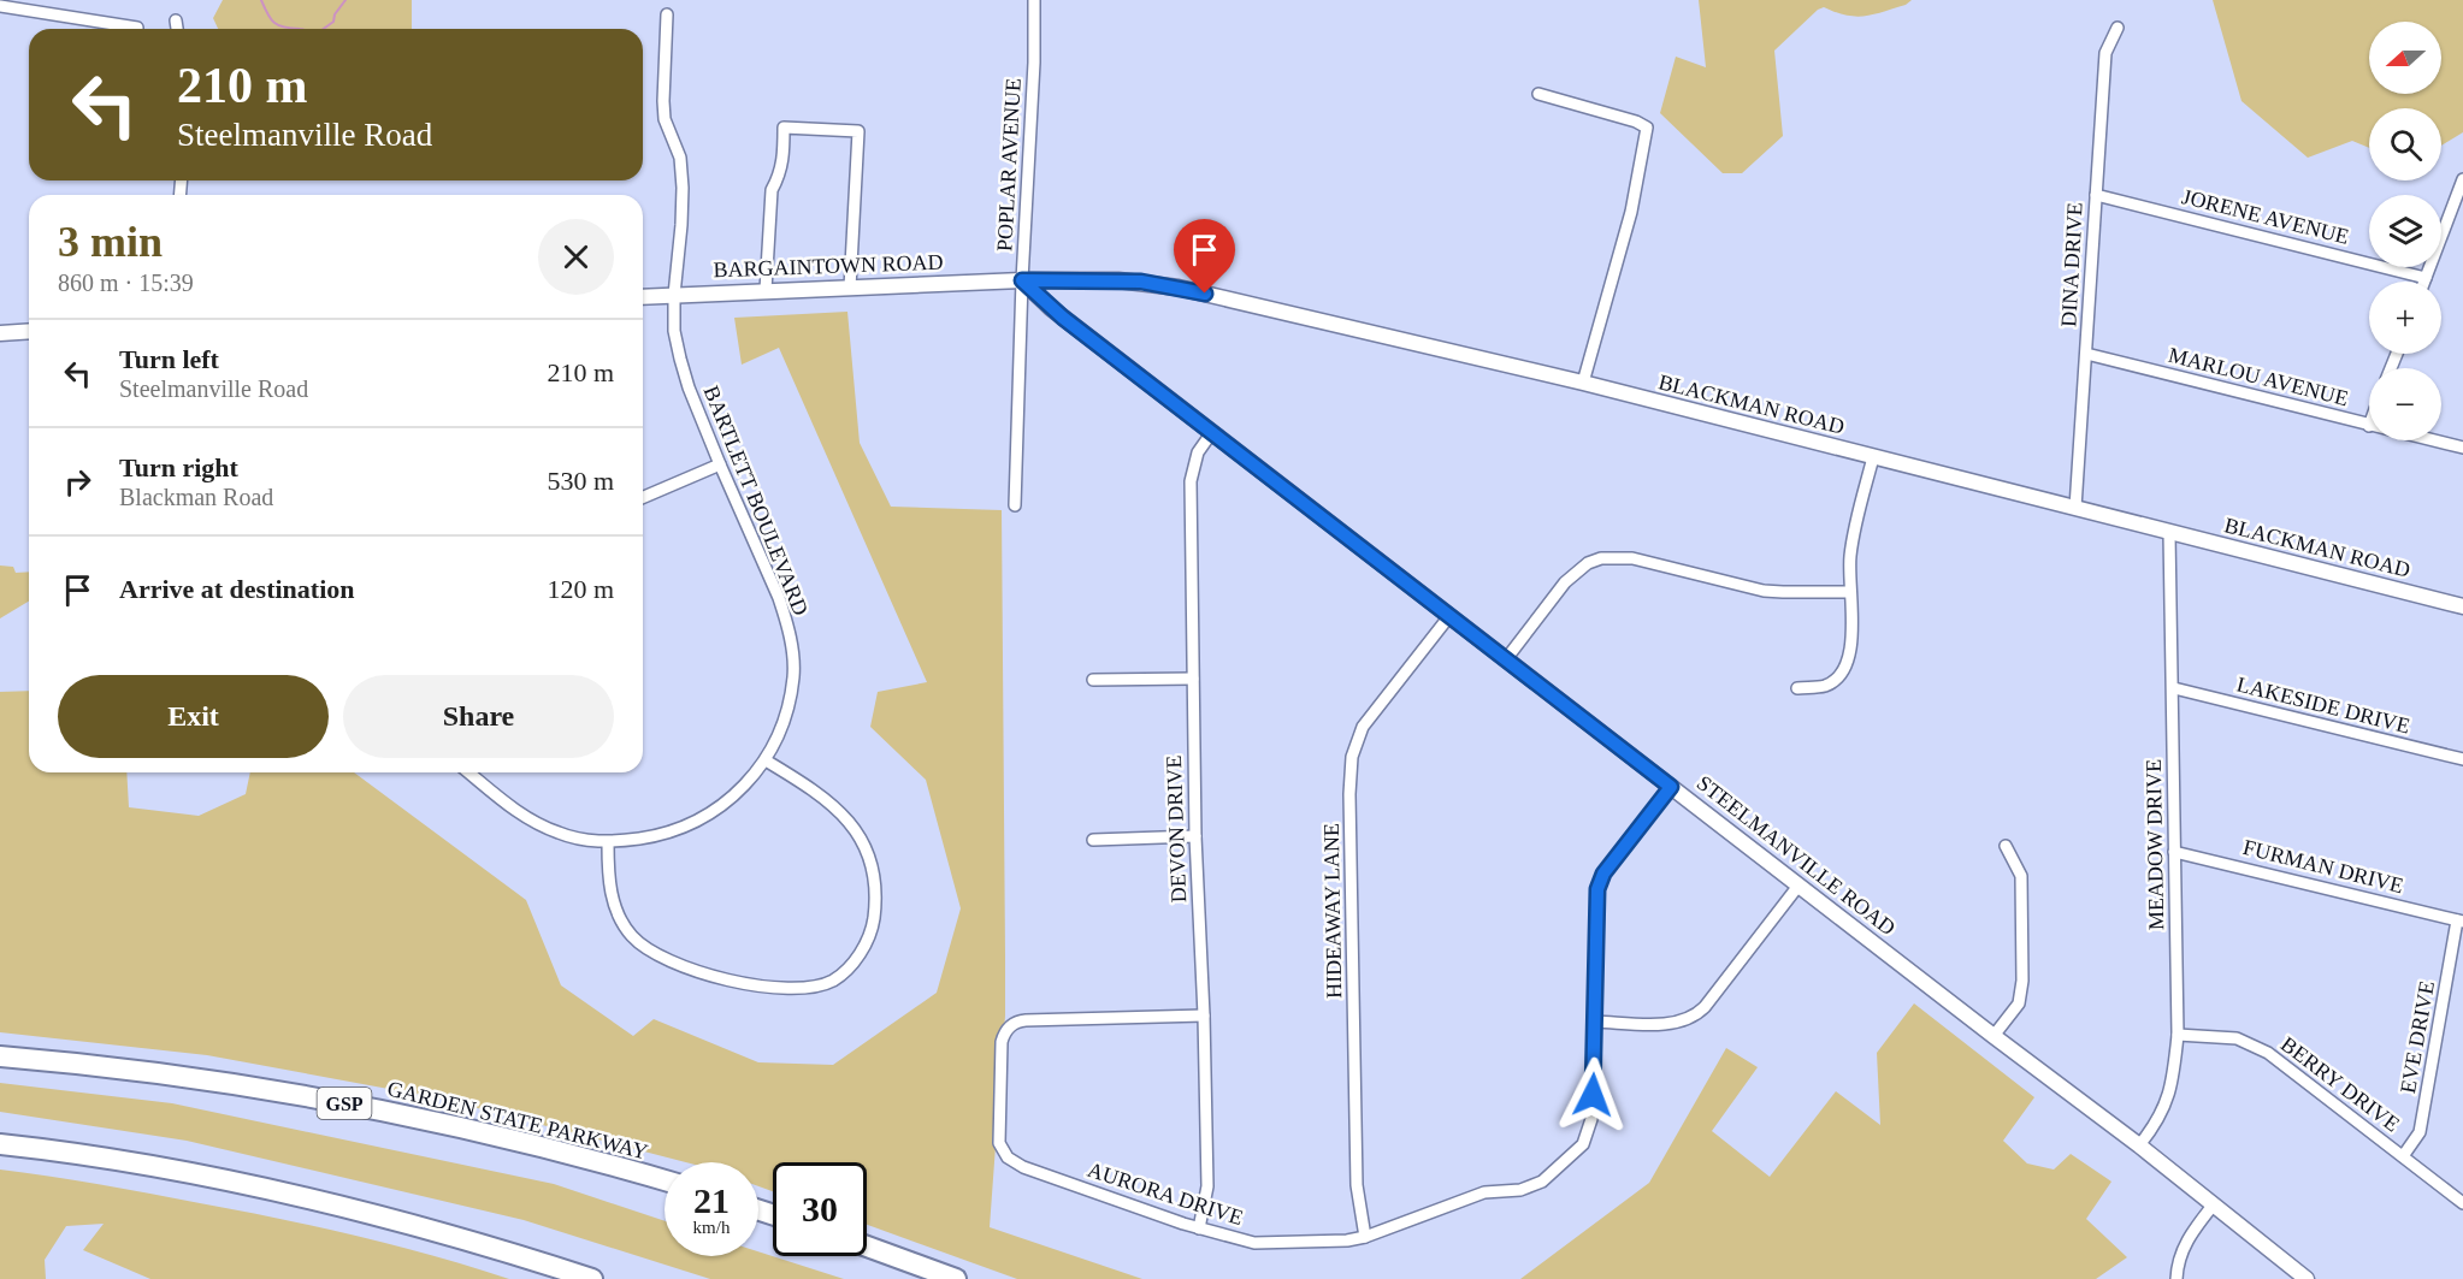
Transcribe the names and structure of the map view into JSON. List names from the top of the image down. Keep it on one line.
{"streets":{"highway":["GSP","GARDEN STATE PARKWAY"],"main road":["BARGAINTOWN ROAD","BLACKMAN ROAD","STEELMANVILLE ROAD"],"street":["POPLAR AVENUE","JORENE AVENUE","DINA DRIVE","MARLOU AVENUE","BARTLETT BOULEVARD","LAKESIDE DRIVE","DEVON DRIVE","MEADOW DRIVE","FURMAN DRIVE","HIDEAWAY LANE","EVE DRIVE","BERRY DRIVE","AURORA DRIVE"]},"crossings":[["POPLAR AVENUE","BARGAINTOWN ROAD"],["POPLAR AVENUE","BLACKMAN ROAD"],["POPLAR AVENUE","STEELMANVILLE ROAD"],["JORENE AVENUE","DINA DRIVE"],["DINA DRIVE","MARLOU AVENUE"],["DINA DRIVE","BLACKMAN ROAD"],["BARGAINTOWN ROAD","BLACKMAN ROAD"],["BARGAINTOWN ROAD","BARTLETT BOULEVARD"],["BARGAINTOWN ROAD","STEELMANVILLE ROAD"],["BLACKMAN ROAD","MEADOW DRIVE"],["BLACKMAN ROAD","STEELMANVILLE ROAD"],["LAKESIDE DRIVE","MEADOW DRIVE"],["DEVON DRIVE","STEELMANVILLE ROAD"],["DEVON DRIVE","AURORA DRIVE"],["MEADOW DRIVE","STEELMANVILLE ROAD"],["MEADOW DRIVE","FURMAN DRIVE"],["MEADOW DRIVE","BERRY DRIVE"],["STEELMANVILLE ROAD","HIDEAWAY LANE"],["STEELMANVILLE ROAD","AURORA DRIVE"],["FURMAN DRIVE","EVE DRIVE"],["HIDEAWAY LANE","AURORA DRIVE"],["EVE DRIVE","BERRY DRIVE"]],"north":"left","page":{"map_buttons":["+","−"],"turn":["210 m","Steelmanville Road"],"heading":["3 min","860 m · 15:39"],"list":[{"name":"Turn left","note":"Steelmanville Road","value":"210 m"},{"name":"Turn right","note":"Blackman Road","value":"530 m"},{"name":"Arrive at destination","value":"120 m"}],"buttons":["Exit","Share"],"speed":"21 km/h","limit":"30"}}
